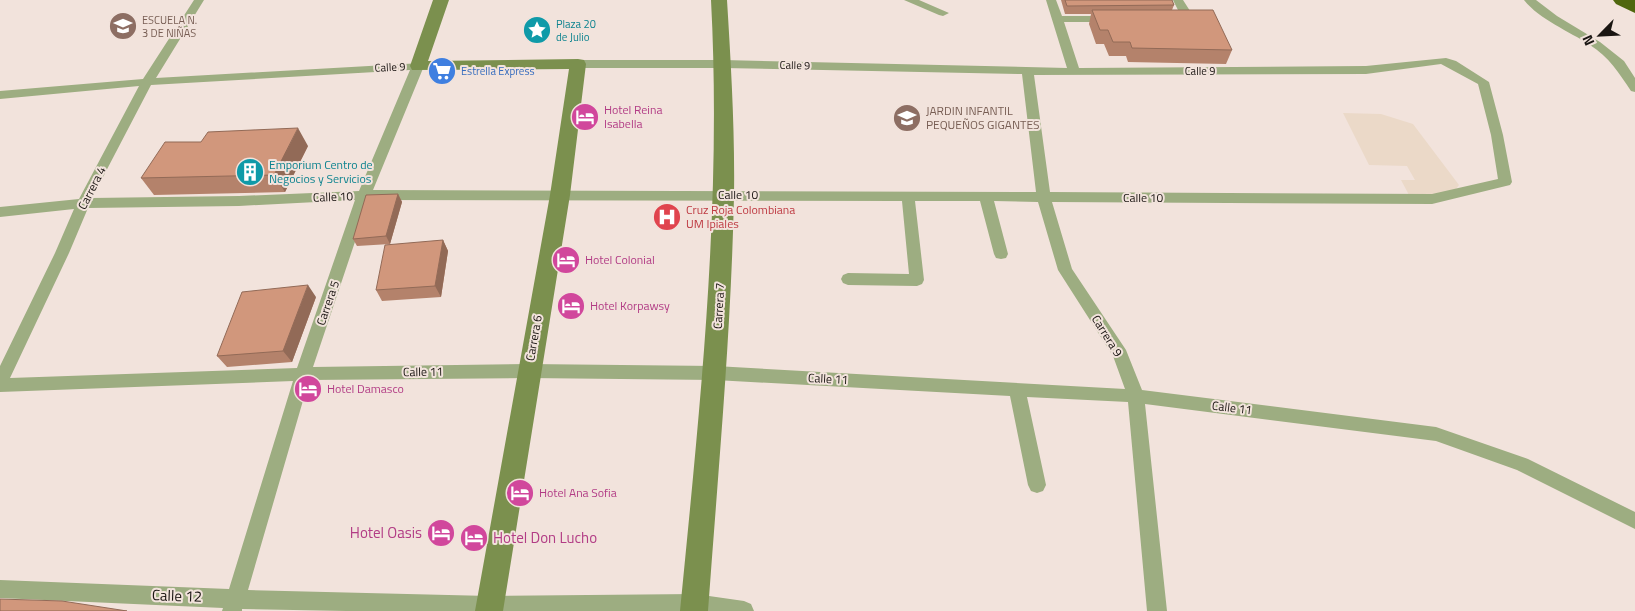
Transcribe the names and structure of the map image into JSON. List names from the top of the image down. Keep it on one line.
{"streets":{"main road":["Calle 9","Carrera 5","Carrera 7","Carrera 6"],"street":["Carrera 4","Calle 10","Carrera 9","Calle 11","Calle 12"]},"crossings":[["Calle 9","Carrera 4"],["Calle 9","Calle 10"],["Calle 9","Carrera 5"],["Calle 9","Carrera 7"],["Calle 9","Carrera 9"],["Calle 9","Carrera 6"],["Carrera 4","Calle 10"],["Carrera 4","Calle 11"],["Calle 10","Carrera 5"],["Calle 10","Carrera 7"],["Calle 10","Carrera 9"],["Calle 10","Carrera 6"],["Carrera 5","Calle 11"],["Carrera 5","Calle 12"],["Carrera 7","Calle 11"],["Carrera 7","Calle 12"],["Carrera 9","Calle 11"],["Carrera 6","Calle 11"],["Carrera 6","Calle 12"]],"places":{"school or university":["ESCUELA N. 3 DE NIÑAS","JARDIN INFANTIL PEQUEÑOS GIGANTES"],"place":["Plaza 20 de Julio"],"supermarket":["Estrella Express"],"hotel":["Hotel Reina Isabella","Hotel Colonial","Hotel Korpawsy","Hotel Damasco","Hotel Ana Sofia","Hotel Oasis","Hotel Don Lucho"],"building":["Emporium Centro de Negocios y Servicios"],"hospital":["Cruz Roja Colombiana UM Ipiales"]},"north":"bottom left"}
